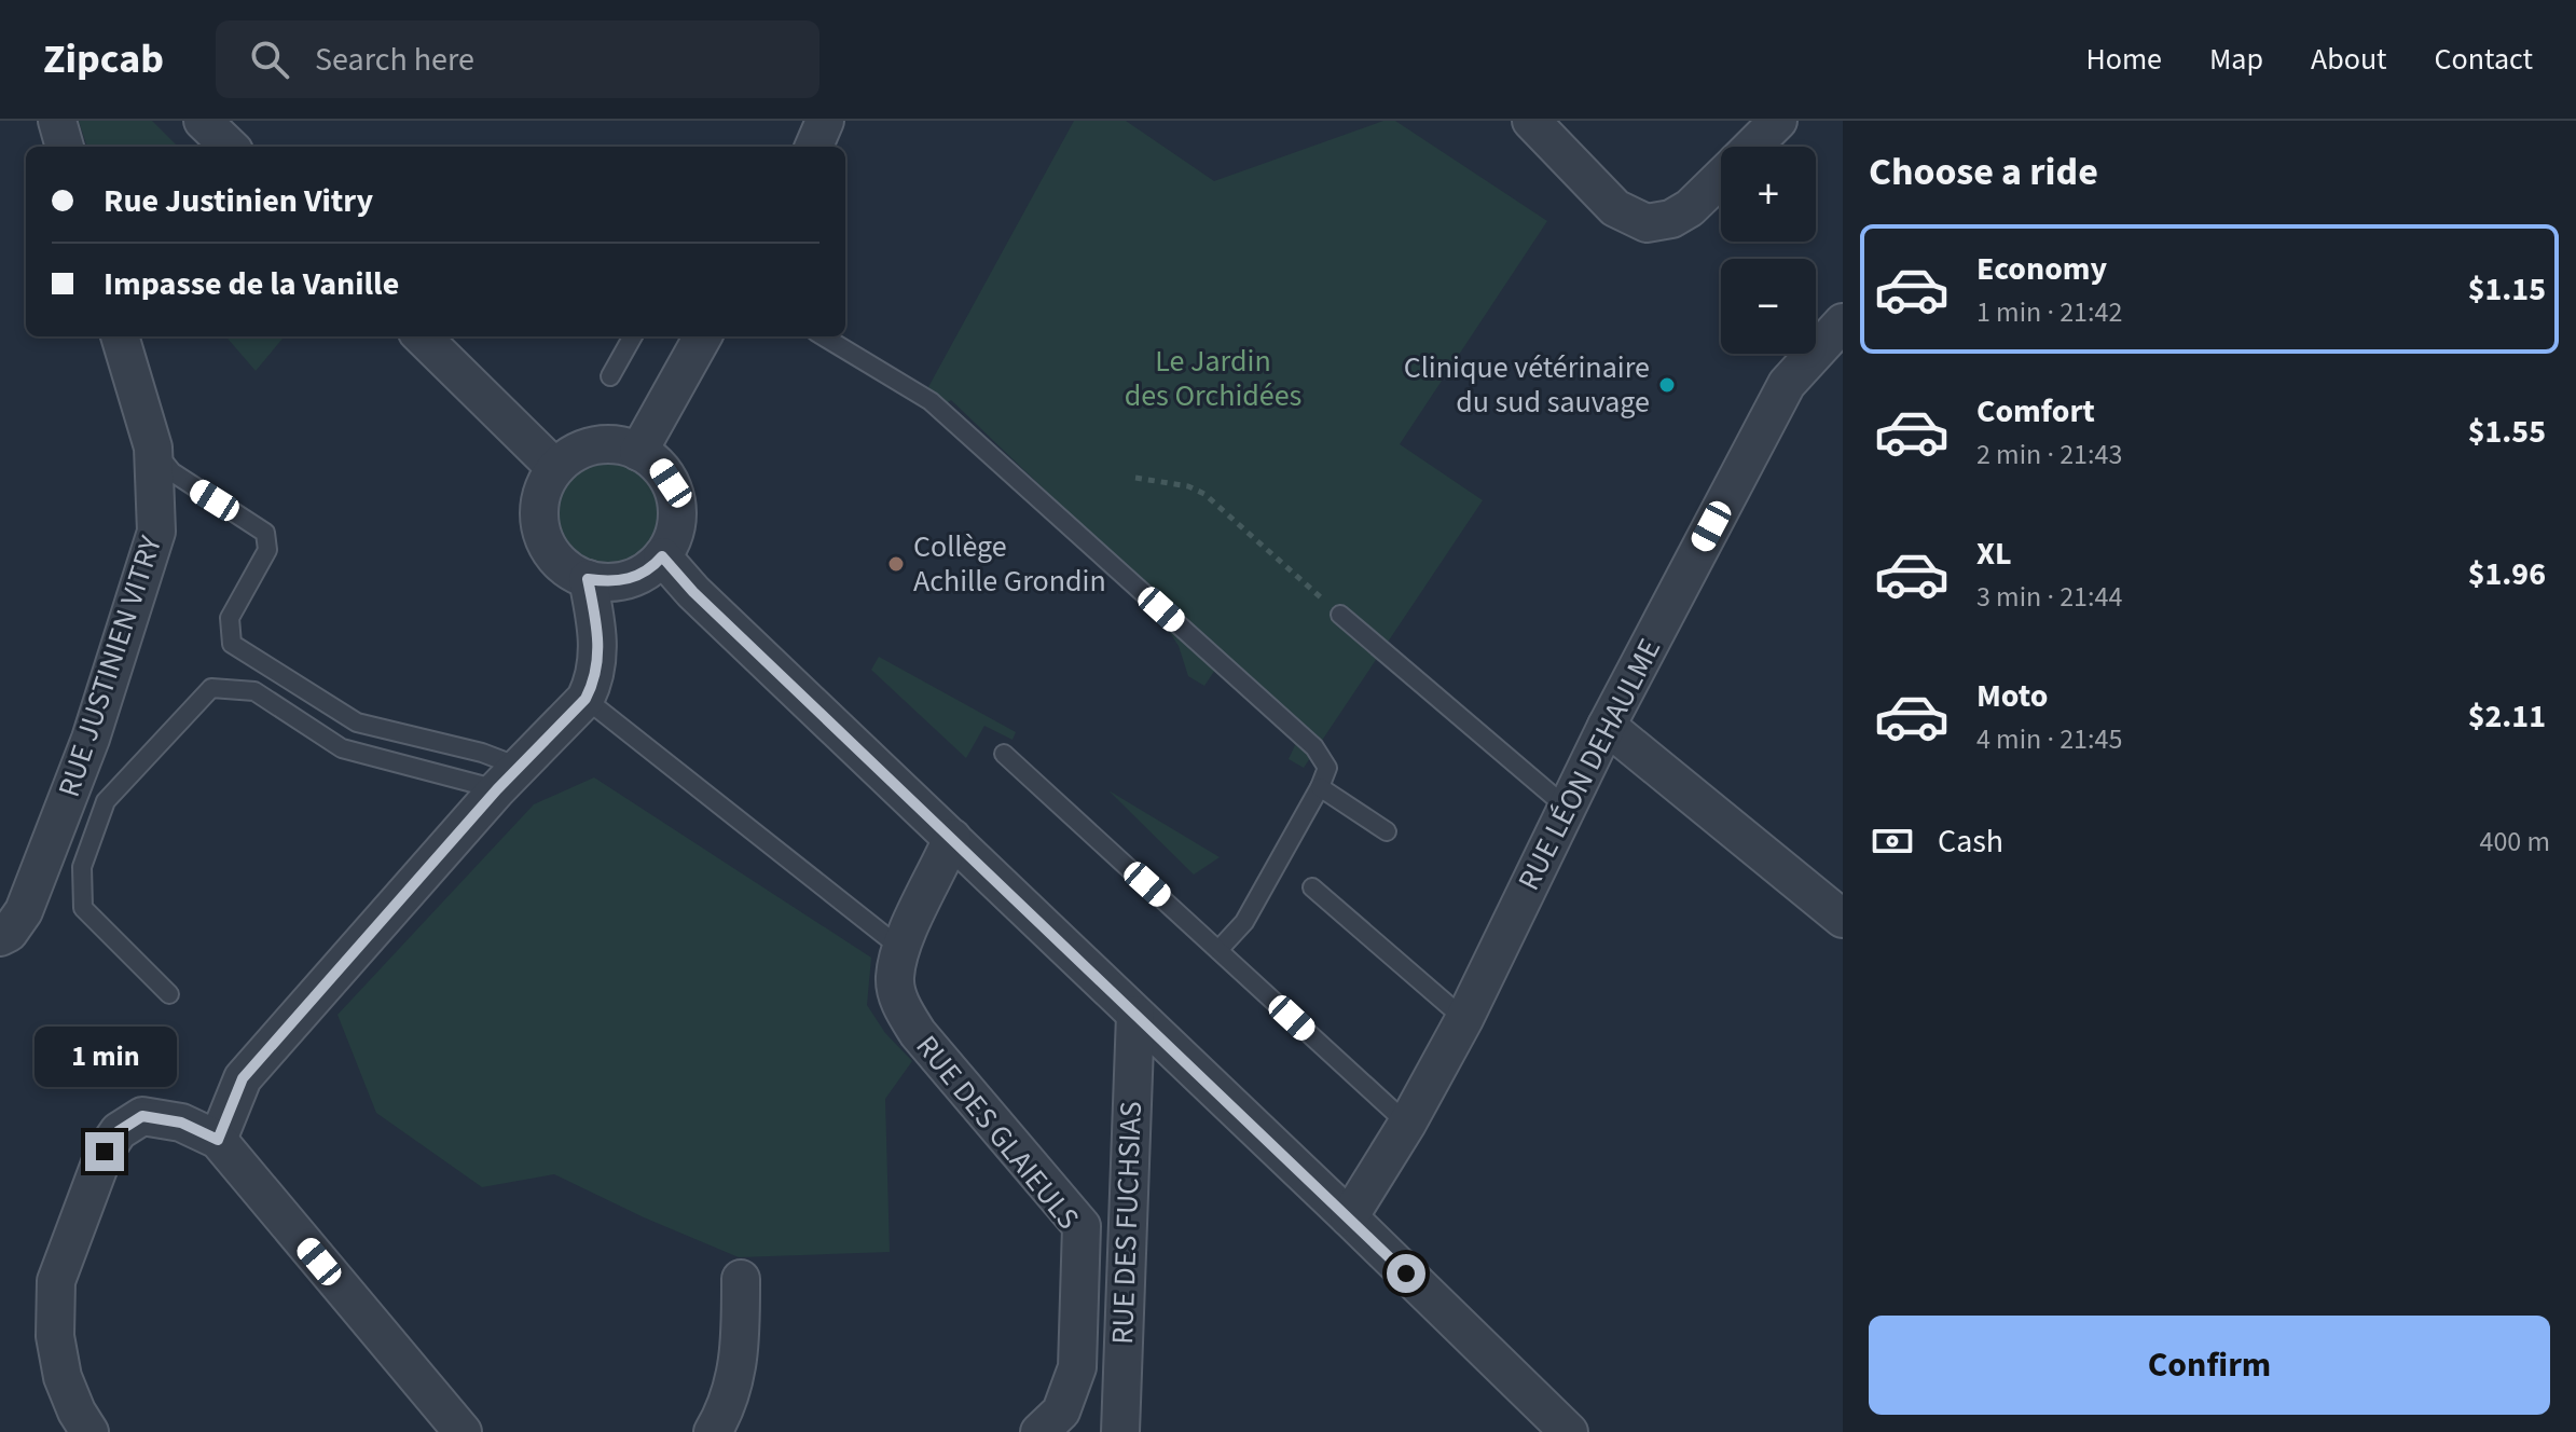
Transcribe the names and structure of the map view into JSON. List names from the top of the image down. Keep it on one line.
{"streets":{"street":["RUE JUSTINIEN VITRY","RUE LÉON DEHAULME","RUE DES GLAIEULS","RUE DES FUCHSIAS"]},"parks":["Le Jardin des Orchidées"],"places":["Clinique vétérinaire du sud sauvage","Collège Achille Grondin"],"page":{"header":"Zipcab","search":"Search here","nav":["Home","Map","About","Contact"],"heading":"Choose a ride","map_buttons":["+","−"],"banner":["Rue Justinien Vitry","Impasse de la Vanille"],"list":[{"name":"Economy","note":"1 min · 21:42","value":"$1.15"},{"name":"Comfort","note":"2 min · 21:43","value":"$1.55"},{"name":"XL","note":"3 min · 21:44","value":"$1.96"},{"name":"Moto","note":"4 min · 21:45","value":"$2.11"}],"pay":["Cash","400 m"],"bubble":"1 min","buttons":"Confirm"}}
